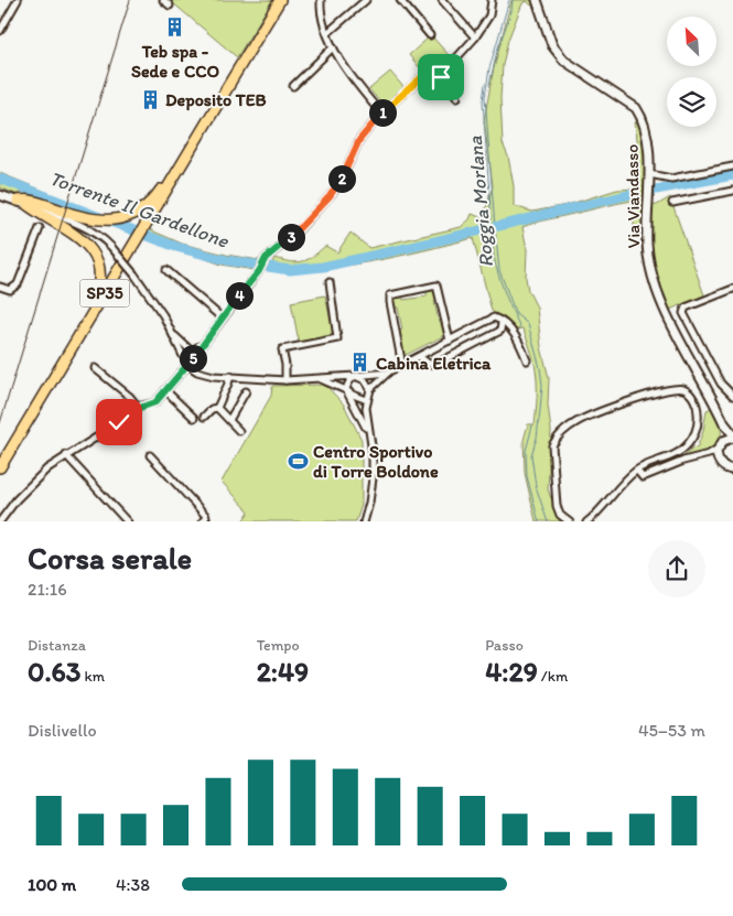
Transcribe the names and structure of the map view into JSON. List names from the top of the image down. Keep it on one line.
{"streets":{"highway":["SP35"],"street":["Via Viandasso"]},"water":["Roggia Morlana","Torrente Il Gardellone"],"places":{"building":["Teb spa - Sede e CCO","Deposito TEB","Cabina Eletrica"],"sports":["Centro Sportivo di Torre Boldone"]},"north":"top left","page":{"pins":["1","2","3","4","5"],"heading":["Corsa serale","21:16"],"stats":[["Distanza","0.63 km"],["Tempo","2:49"],["Passo","4:29 /km"]],"chart":["Dislivello","45–53 m"],"list":[{"name":"100 m","note":"4:38"}]}}
